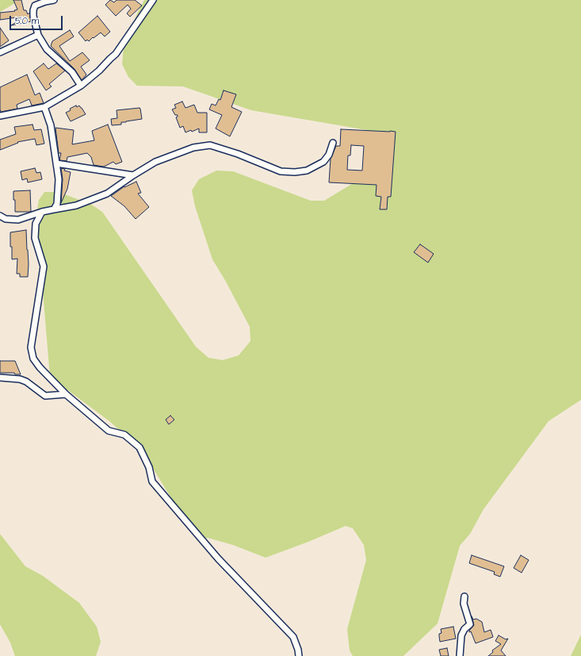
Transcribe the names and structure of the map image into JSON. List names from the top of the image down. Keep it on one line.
{"scale_bar":"50 m"}
